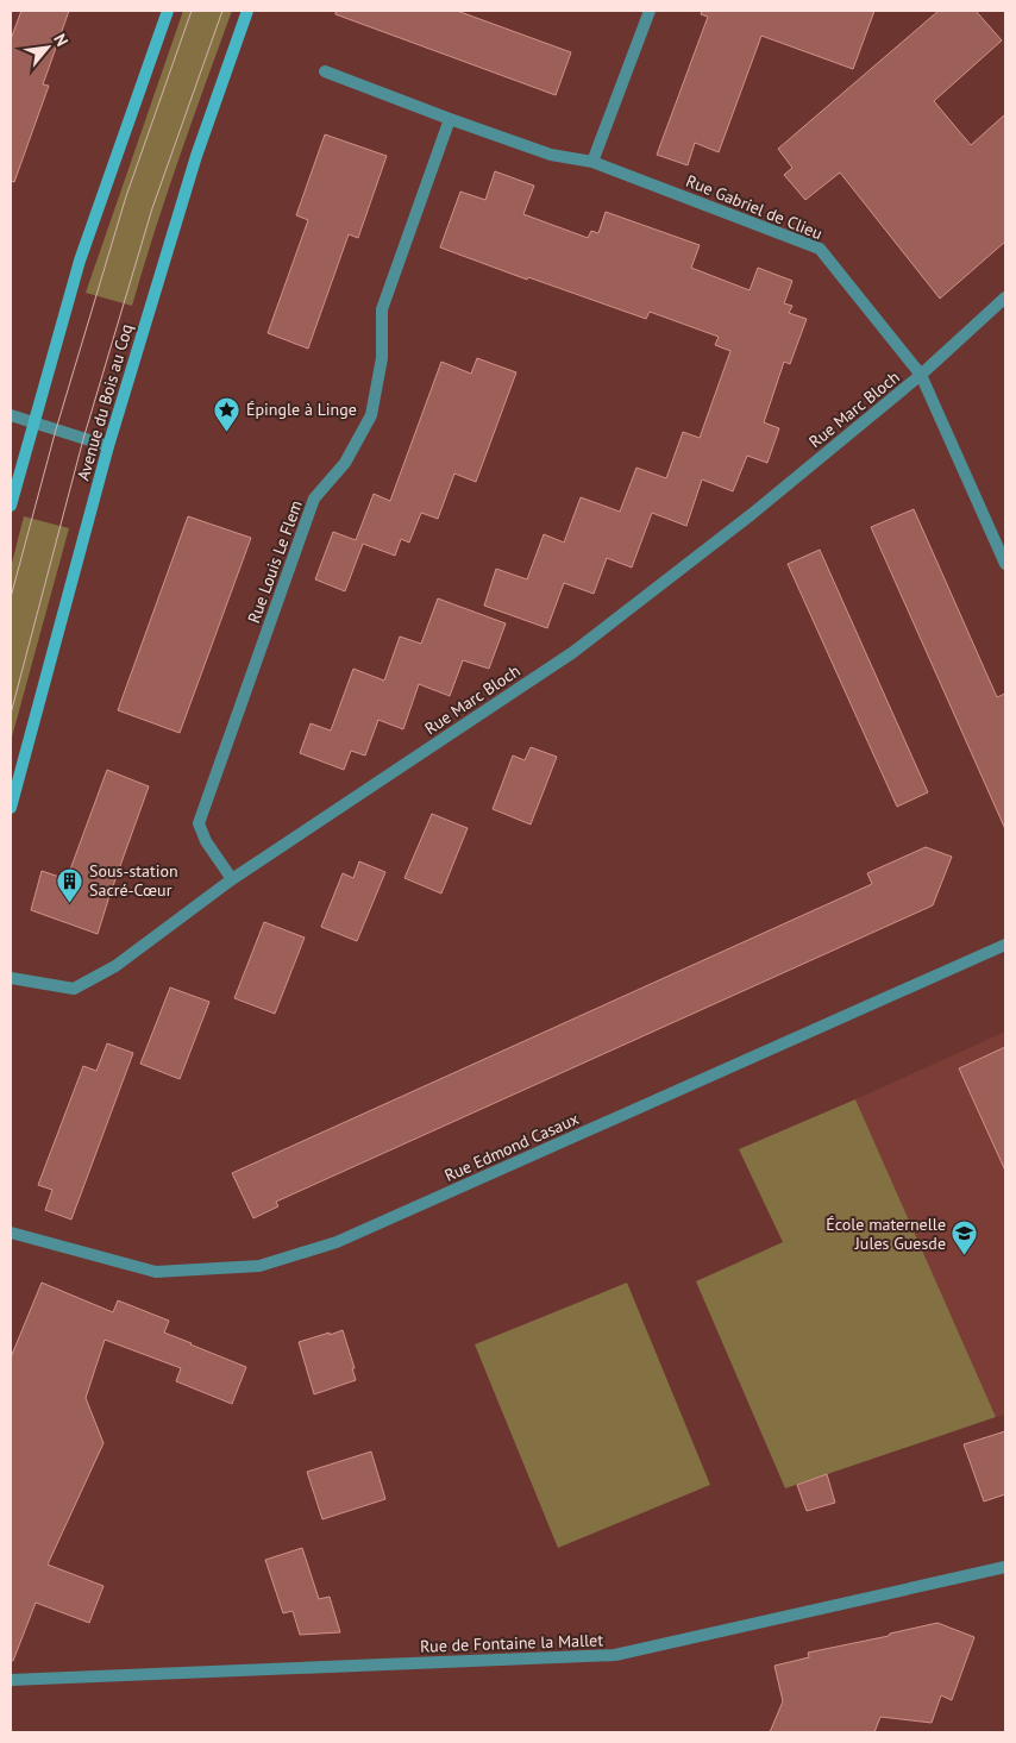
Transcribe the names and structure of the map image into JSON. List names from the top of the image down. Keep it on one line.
{"streets":{"main road":["Avenue du Bois au Coq"],"street":["Rue Gabriel de Clieu","Rue Marc Bloch","Rue Louis Le Flem","Rue Edmond Casaux","Rue de Fontaine la Mallet"]},"crossings":[["Rue Gabriel de Clieu","Rue Marc Bloch"],["Rue Gabriel de Clieu","Rue Louis Le Flem"],["Rue Marc Bloch","Rue Louis Le Flem"]],"places":{"place":["Épingle à Linge"],"building":["Sous-station Sacré-Cœur"],"school or university":["École maternelle Jules Guesde"]},"north":"top right"}
